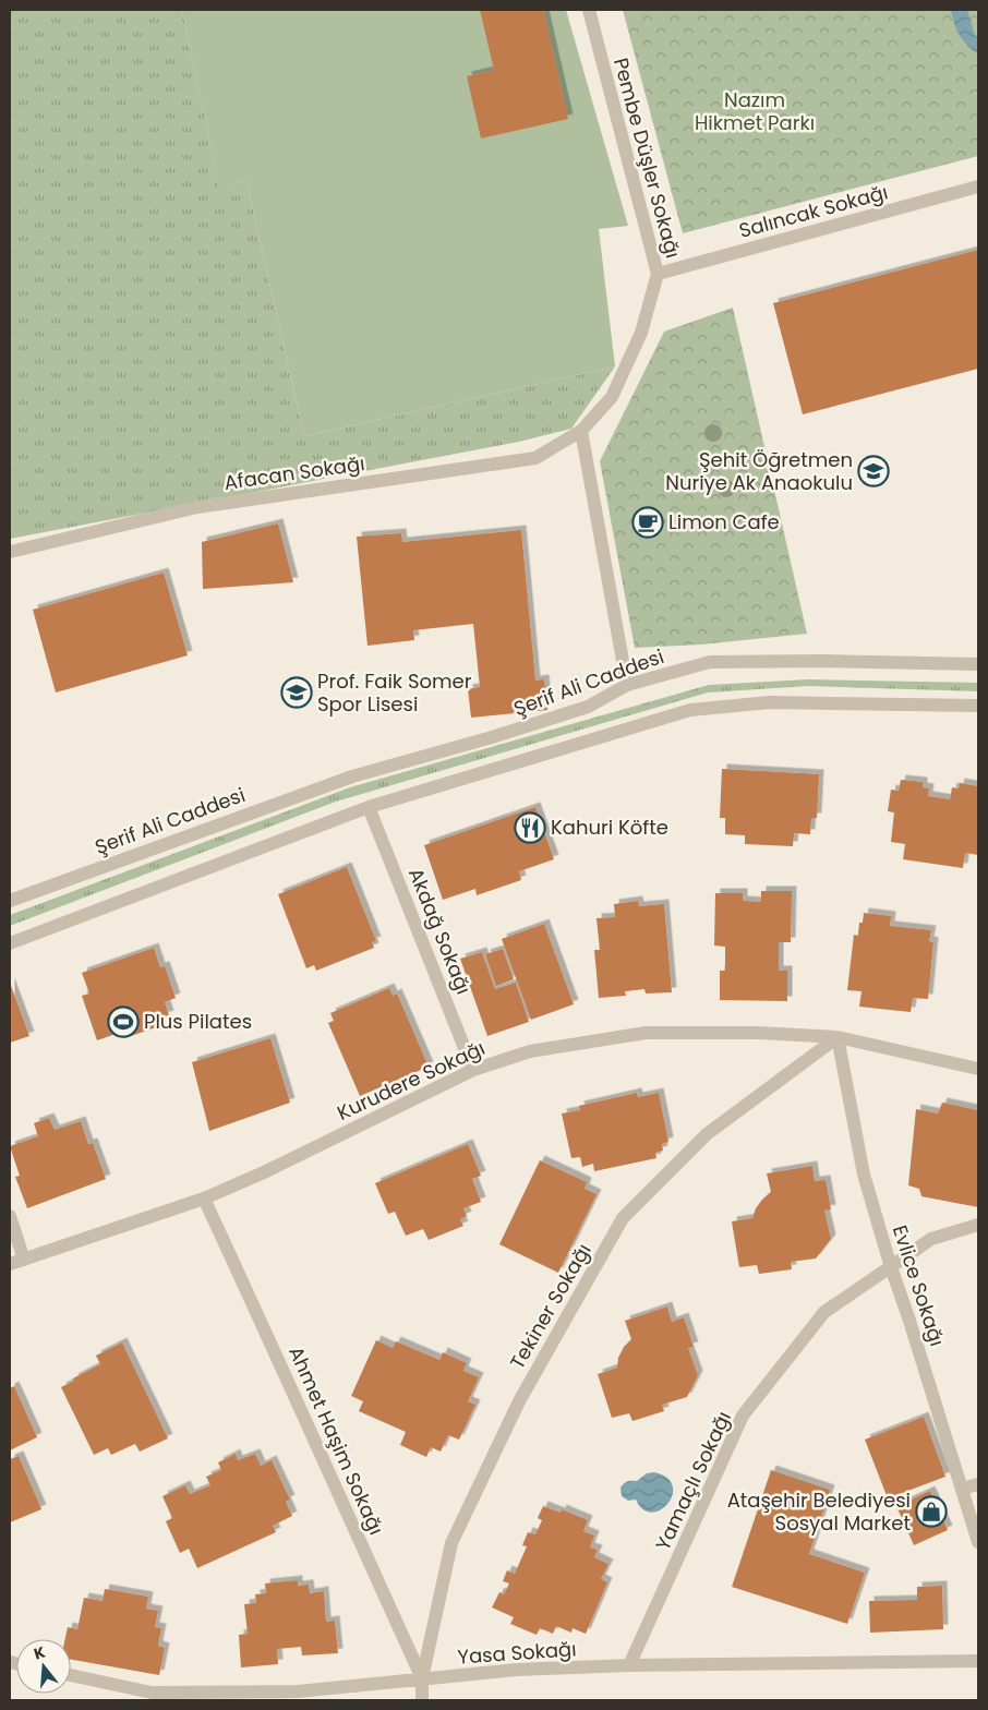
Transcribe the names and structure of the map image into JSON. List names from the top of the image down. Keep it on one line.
{"streets":{"street":["Pembe Düşler Sokağı","Salıncak Sokağı","Afacan Sokağı","Şerif Ali Caddesi","Akdağ Sokağı","Kurudere Sokağı","Evlice Sokağı","Tekiner Sokağı","Ahmet Haşim Sokağı","Yamaçlı Sokağı","Yasa Sokağı"]},"crossings":[["Pembe Düşler Sokağı","Salıncak Sokağı"],["Pembe Düşler Sokağı","Afacan Sokağı"],["Akdağ Sokağı","Kurudere Sokağı"],["Kurudere Sokağı","Evlice Sokağı"],["Kurudere Sokağı","Tekiner Sokağı"],["Kurudere Sokağı","Ahmet Haşim Sokağı"],["Evlice Sokağı","Tekiner Sokağı"],["Evlice Sokağı","Yamaçlı Sokağı"],["Tekiner Sokağı","Ahmet Haşim Sokağı"],["Tekiner Sokağı","Yasa Sokağı"],["Ahmet Haşim Sokağı","Yasa Sokağı"],["Yamaçlı Sokağı","Yasa Sokağı"]],"parks":["Nazım Hikmet Parkı"],"places":{"school or university":["Şehit Öğretmen Nuriye Ak Anaokulu","Prof. Faik Somer Spor Lisesi"],"cafe":["Limon Cafe"],"restaurant":["Kahuri Köfte"],"sports":["Plus Pilates"],"shop":["Ataşehir Belediyesi Sosyal Market"]},"north":"top"}
